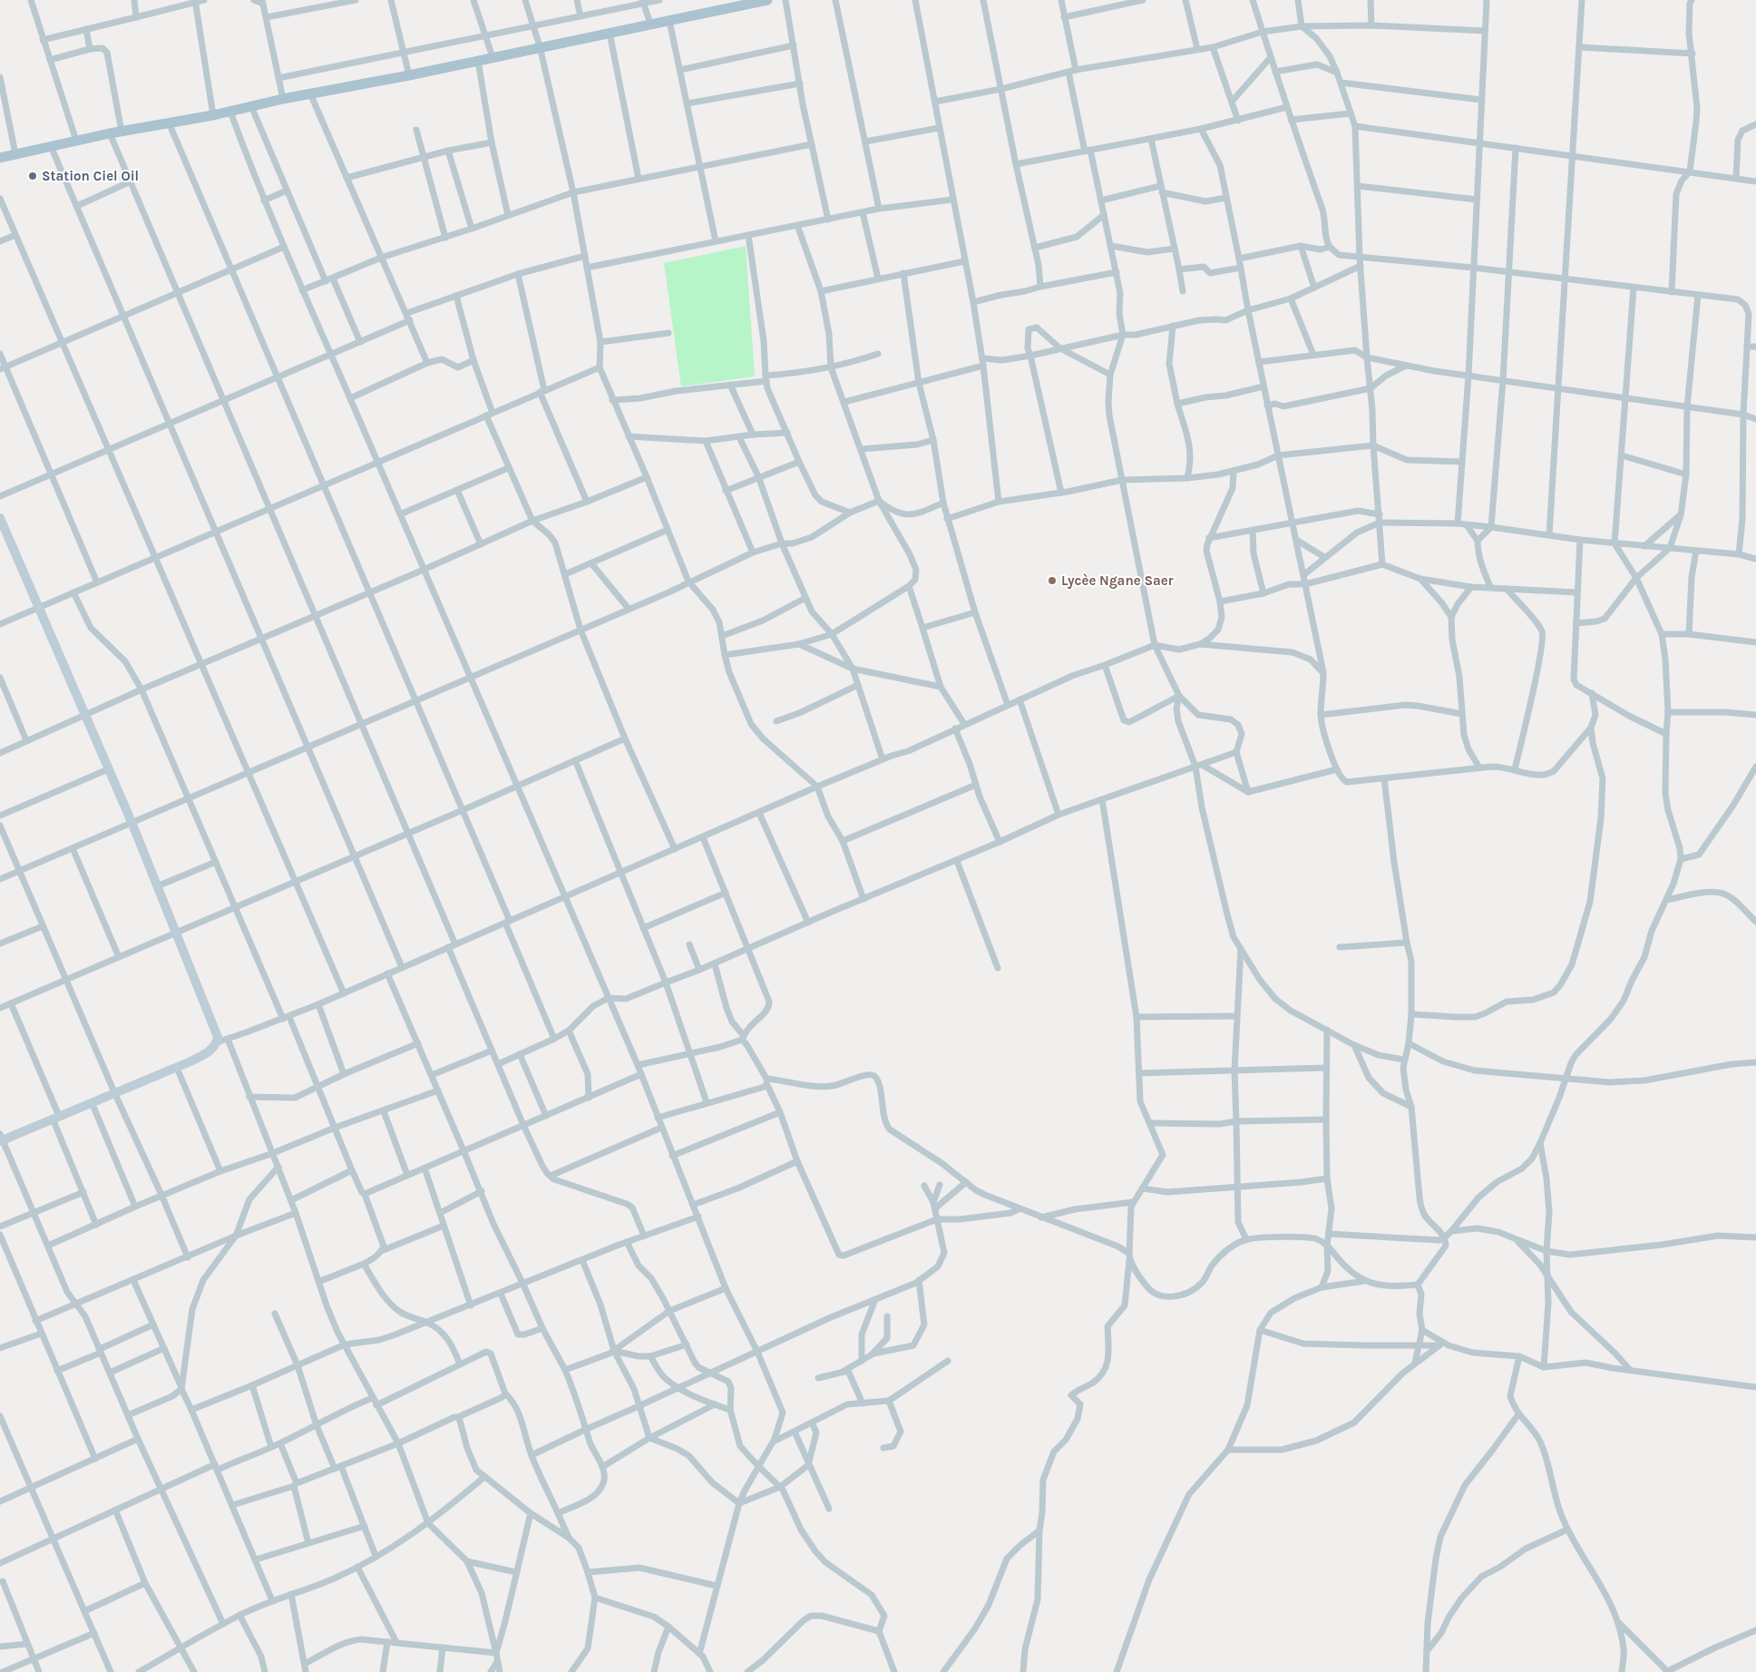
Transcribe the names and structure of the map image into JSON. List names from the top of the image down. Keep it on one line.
{"places":["Station Ciel Oil","Lycèe Ngane Saer"]}
